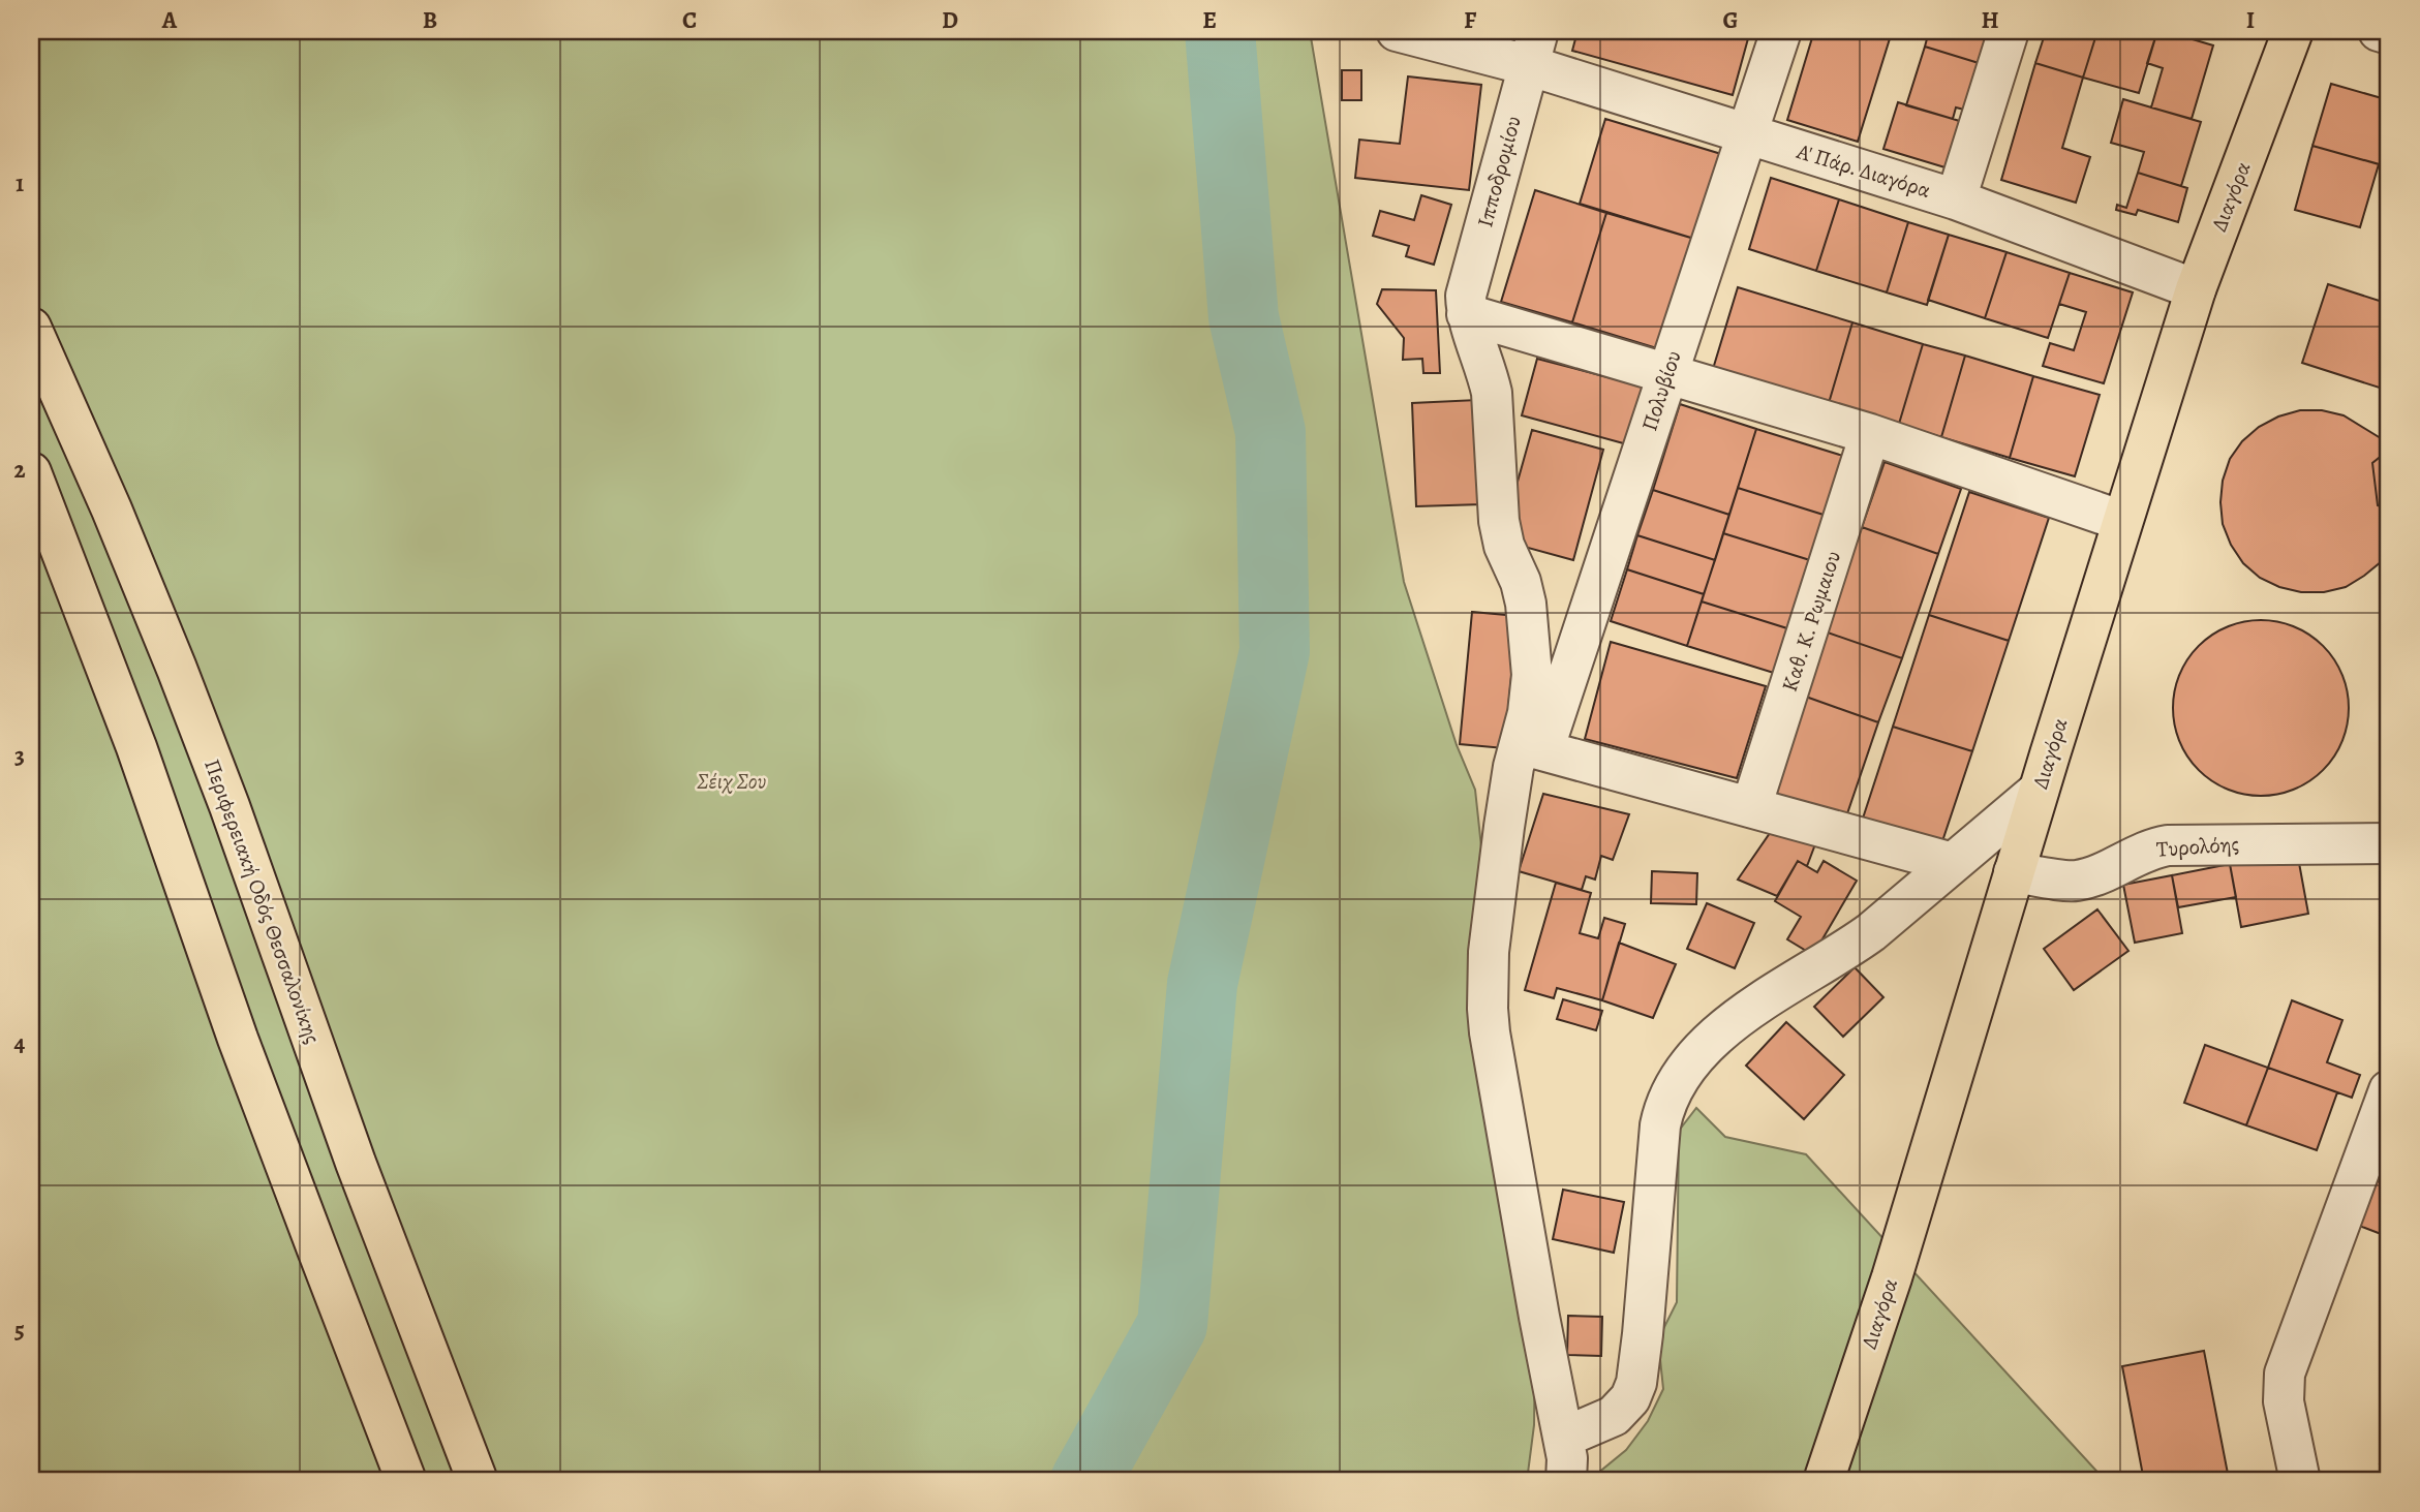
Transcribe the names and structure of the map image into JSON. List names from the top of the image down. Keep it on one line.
{"streets":{"main road":["Διαγόρα","Περιφερειακή Οδός Θεσσαλονίκης"],"street":["Α' Πάρ. Διαγόρα","Ιπποδρομίου","Πολυβίου","Καθ. Κ. Ρωμαιου","Τυρολόης"]},"crossings":[["Α' Πάρ. Διαγόρα","Ιπποδρομίου"],["Α' Πάρ. Διαγόρα","Διαγόρα"],["Α' Πάρ. Διαγόρα","Πολυβίου"],["Διαγόρα","Τυρολόης"]],"parks":["Σέιχ Σου"],"grid":{"columns":["A","B","C","D","E","F","G","H","I"],"rows":["1","2","3","4","5"]}}
